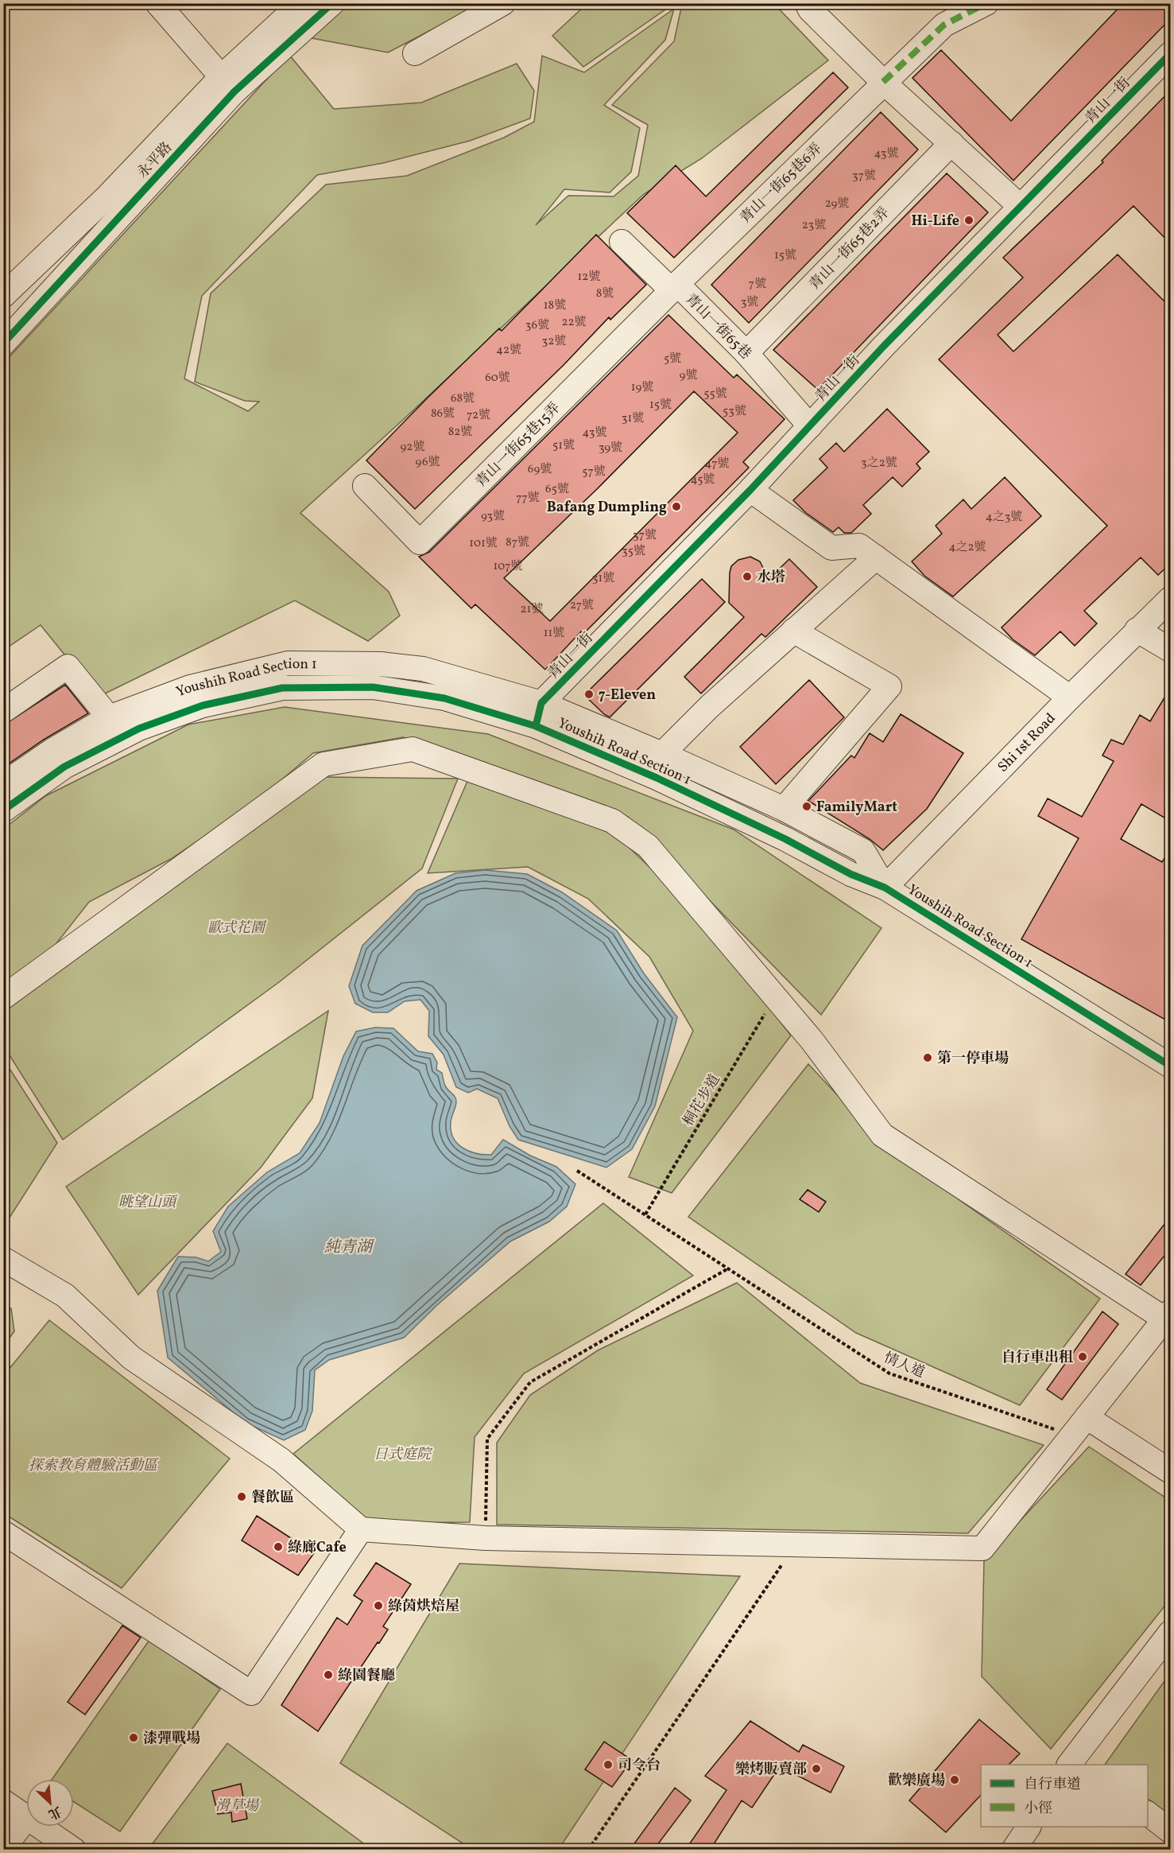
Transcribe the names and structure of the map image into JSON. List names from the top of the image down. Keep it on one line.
{"streets":{"street":["青山一街","永平路","青山一街65巷6弄","青山一街65巷2弄","青山一街65巷","青山一街65巷15弄","Youshih Road Section 1","Shi 1st Road"],"path":["桐花步道","情人道"]},"crossings":[["青山一街","青山一街65巷"],["青山一街","Youshih Road Section 1"],["青山一街65巷6弄","青山一街65巷"],["青山一街65巷6弄","青山一街65巷15弄"],["青山一街65巷2弄","青山一街65巷"],["青山一街65巷","青山一街65巷15弄"],["Youshih Road Section 1","Shi 1st Road"],["桐花步道","情人道"]],"water":["純青湖"],"parks":["歐式花園","眺望山頭","日式庭院","探索教育體驗活動區","滑草場"],"places":["Hi-Life","Bafang Dumpling","水塔","7-Eleven","FamilyMart","第一停車場","自行車出租","餐飲區","綠廊Cafe","綠茵烘焙屋","綠園餐廳","漆彈戰場","司令台","樂烤販賣部","歡樂廣場"],"house_numbers":["43號","37號","29號","23號","15號","12號","7號","8號","3號","18號","22號","36號","32號","42號","5號","9號","60號","19號","55號","68號","15號","53號","86號","72號","31號","82號","43號","51號","92號","39號","96號","3之2號","47號","69號","57號","45號","65號","77號","93號","4之3號","37號","87號","101號","4之2號","35號","107號","31號","27號","21號","11號"],"legend":["自行車道","小徑"],"north":"bottom right"}
